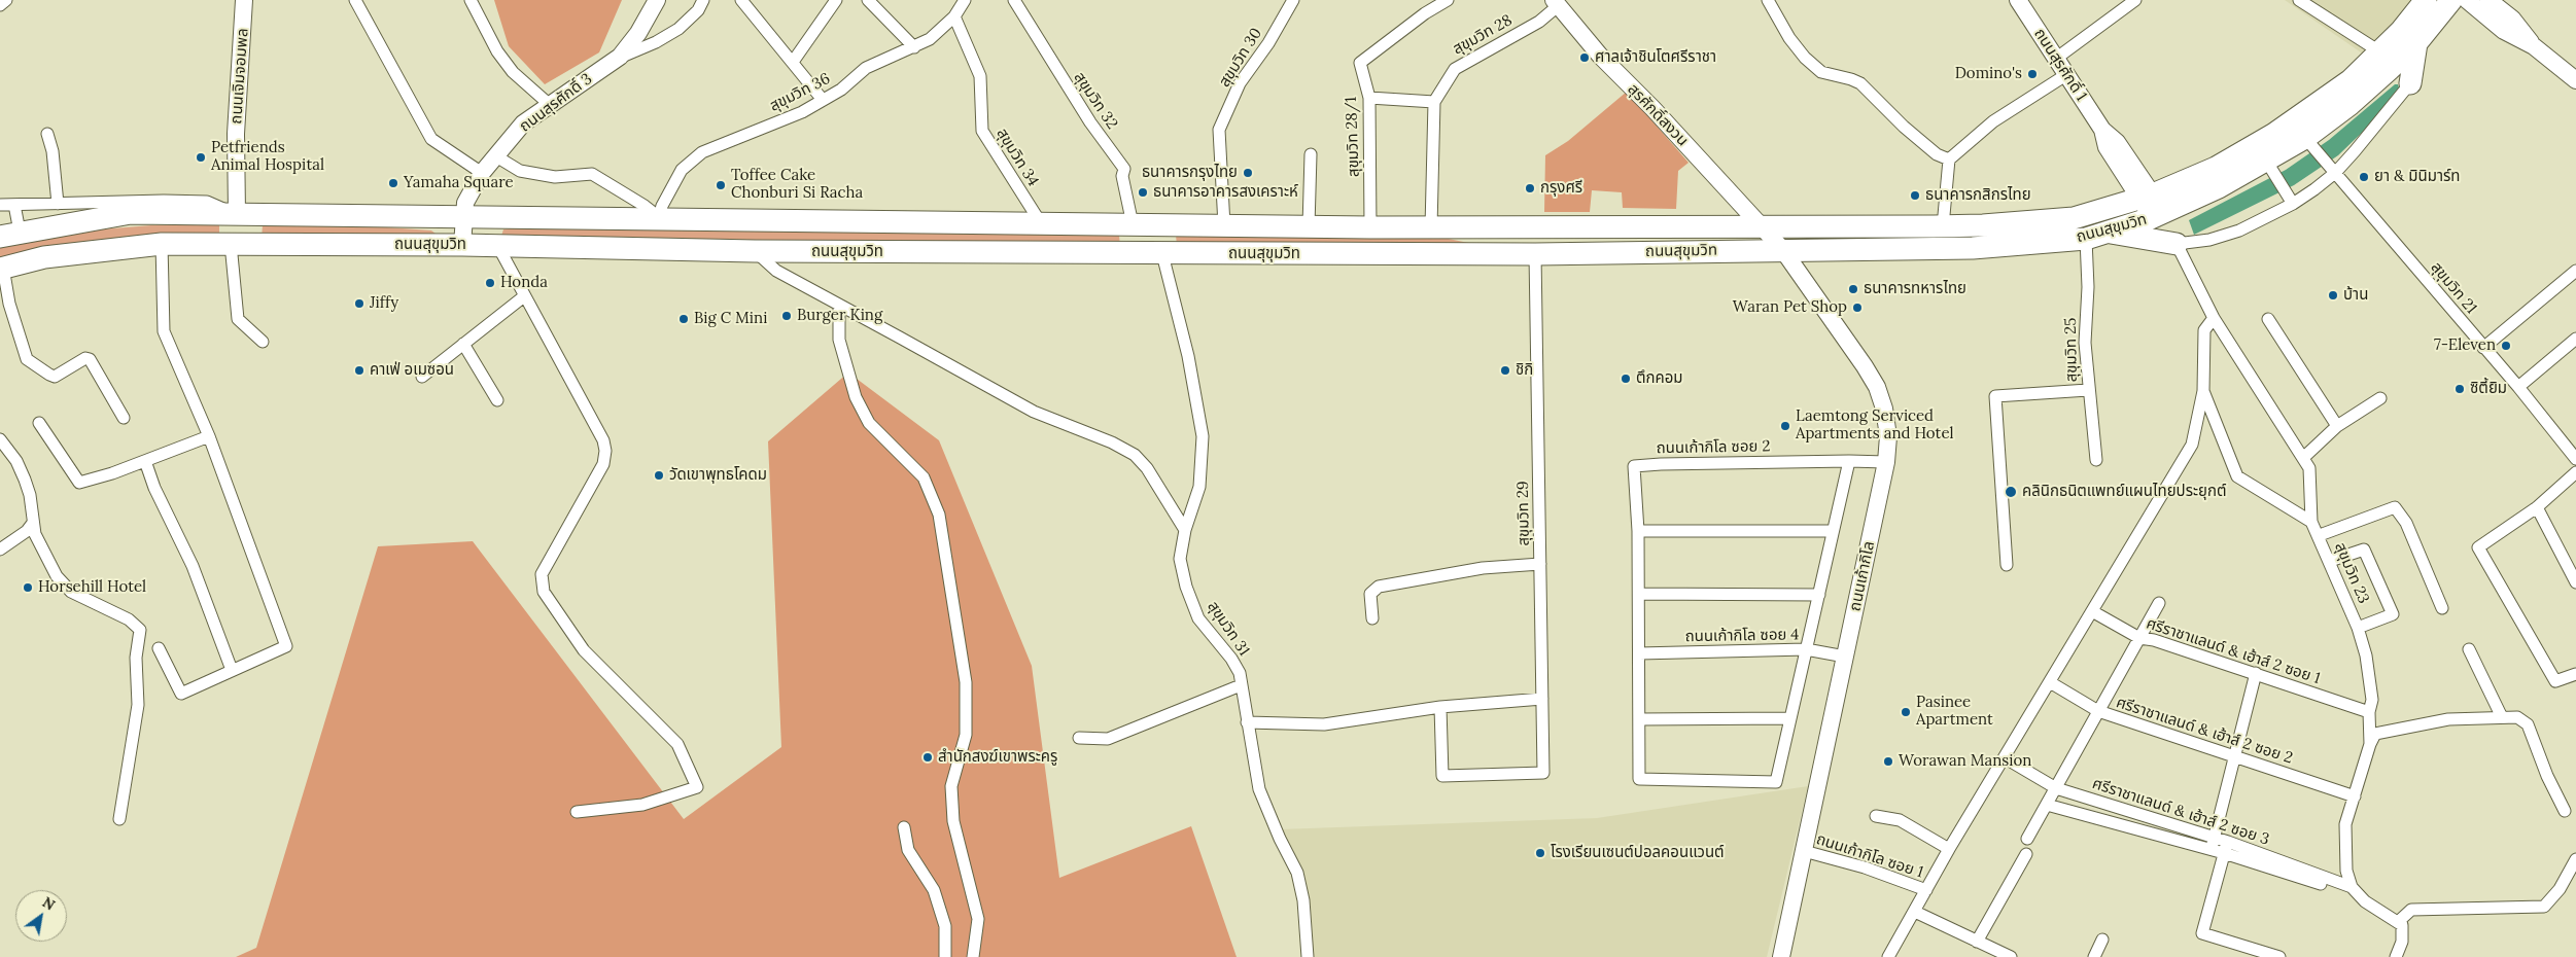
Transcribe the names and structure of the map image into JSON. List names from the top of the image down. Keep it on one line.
{"streets":{"highway":["ถนนสุขุมวิท"],"main road":["ถนนสุรศักดิ์ 1","ถนนเจิมจอมพล","ถนนสุรศักดิ์ 3","สุรศักดิ์สงวน","ถนนเก้ากิโล"],"street":["สุขุมวิท 28","สุขุมวิท 30","สุขุมวิท 36","สุขุมวิท 32","สุขุมวิท 28/1","สุขุมวิท 34","สุขุมวิท 21","สุขุมวิท 25","ถนนเก้ากิโล ซอย 2","สุขุมวิท 29","สุขุมวิท 23","สุขุมวิท 31","ถนนเก้ากิโล ซอย 4","ศรีราชาแลนด์ & เฮ้าส์ 2 ซอย 1","ศรีราชาแลนด์ & เฮ้าส์ 2 ซอย 2","ศรีราชาแลนด์ & เฮ้าส์ 2 ซอย 3","ถนนเก้ากิโล ซอย 1"]},"crossings":[["สุขุมวิท 28","สุรศักดิ์สงวน"],["สุขุมวิท 28","ถนนสุขุมวิท"],["สุขุมวิท 30","ถนนสุขุมวิท"],["ถนนสุรศักดิ์ 1","ถนนสุขุมวิท"],["ถนนเจิมจอมพล","ถนนสุขุมวิท"],["สุขุมวิท 36","สุขุมวิท 34"],["สุขุมวิท 36","ถนนสุขุมวิท"],["สุขุมวิท 32","ถนนสุขุมวิท"],["ถนนสุรศักดิ์ 3","ถนนสุขุมวิท"],["สุรศักดิ์สงวน","ถนนสุขุมวิท"],["สุรศักดิ์สงวน","ถนนเก้ากิโล"],["สุขุมวิท 28/1","ถนนสุขุมวิท"],["สุขุมวิท 34","ถนนสุขุมวิท"],["ถนนสุขุมวิท","สุขุมวิท 21"],["ถนนสุขุมวิท","สุขุมวิท 25"],["ถนนสุขุมวิท","สุขุมวิท 29"],["ถนนสุขุมวิท","ถนนเก้ากิโล"],["ถนนสุขุมวิท","สุขุมวิท 31"],["ถนนเก้ากิโล ซอย 2","ถนนเก้ากิโล"],["สุขุมวิท 23","ศรีราชาแลนด์ & เฮ้าส์ 2 ซอย 1"],["สุขุมวิท 23","ศรีราชาแลนด์ & เฮ้าส์ 2 ซอย 2"],["สุขุมวิท 23","ศรีราชาแลนด์ & เฮ้าส์ 2 ซอย 3"],["ถนนเก้ากิโล","ถนนเก้ากิโล ซอย 4"],["ถนนเก้ากิโล","ถนนเก้ากิโล ซอย 1"]],"places":["ศาลเจ้าชินโตศรีราชา","Domino's","Petfriends Animal Hospital","ธนาคารกรุงไทย","ยา & มินิมาร์ท","Yamaha Square","Toffee Cake Chonburi Si Racha","กรุงศรี","ธนาคารอาคารสงเคราะห์","ธนาคารกสิกรไทย","Honda","ธนาคารทหารไทย","บ้าน","Jiffy","Waran Pet Shop","Burger King","Big C Mini","7-Eleven","คาเฟ่ อเมซอน","ชิกิ","ตึกคอม","ซิตี้ยิม","Laemtong Serviced Apartments and Hotel","วัดเขาพุทธโคดม","คลินิกธนิตแพทย์แผนไทยประยุกต์","Horsehill Hotel","Pasinee Apartment","สำนักสงฆ์เขาพระครู","Worawan Mansion","โรงเรียนเซนต์ปอลคอนแวนต์"],"north":"top right"}
